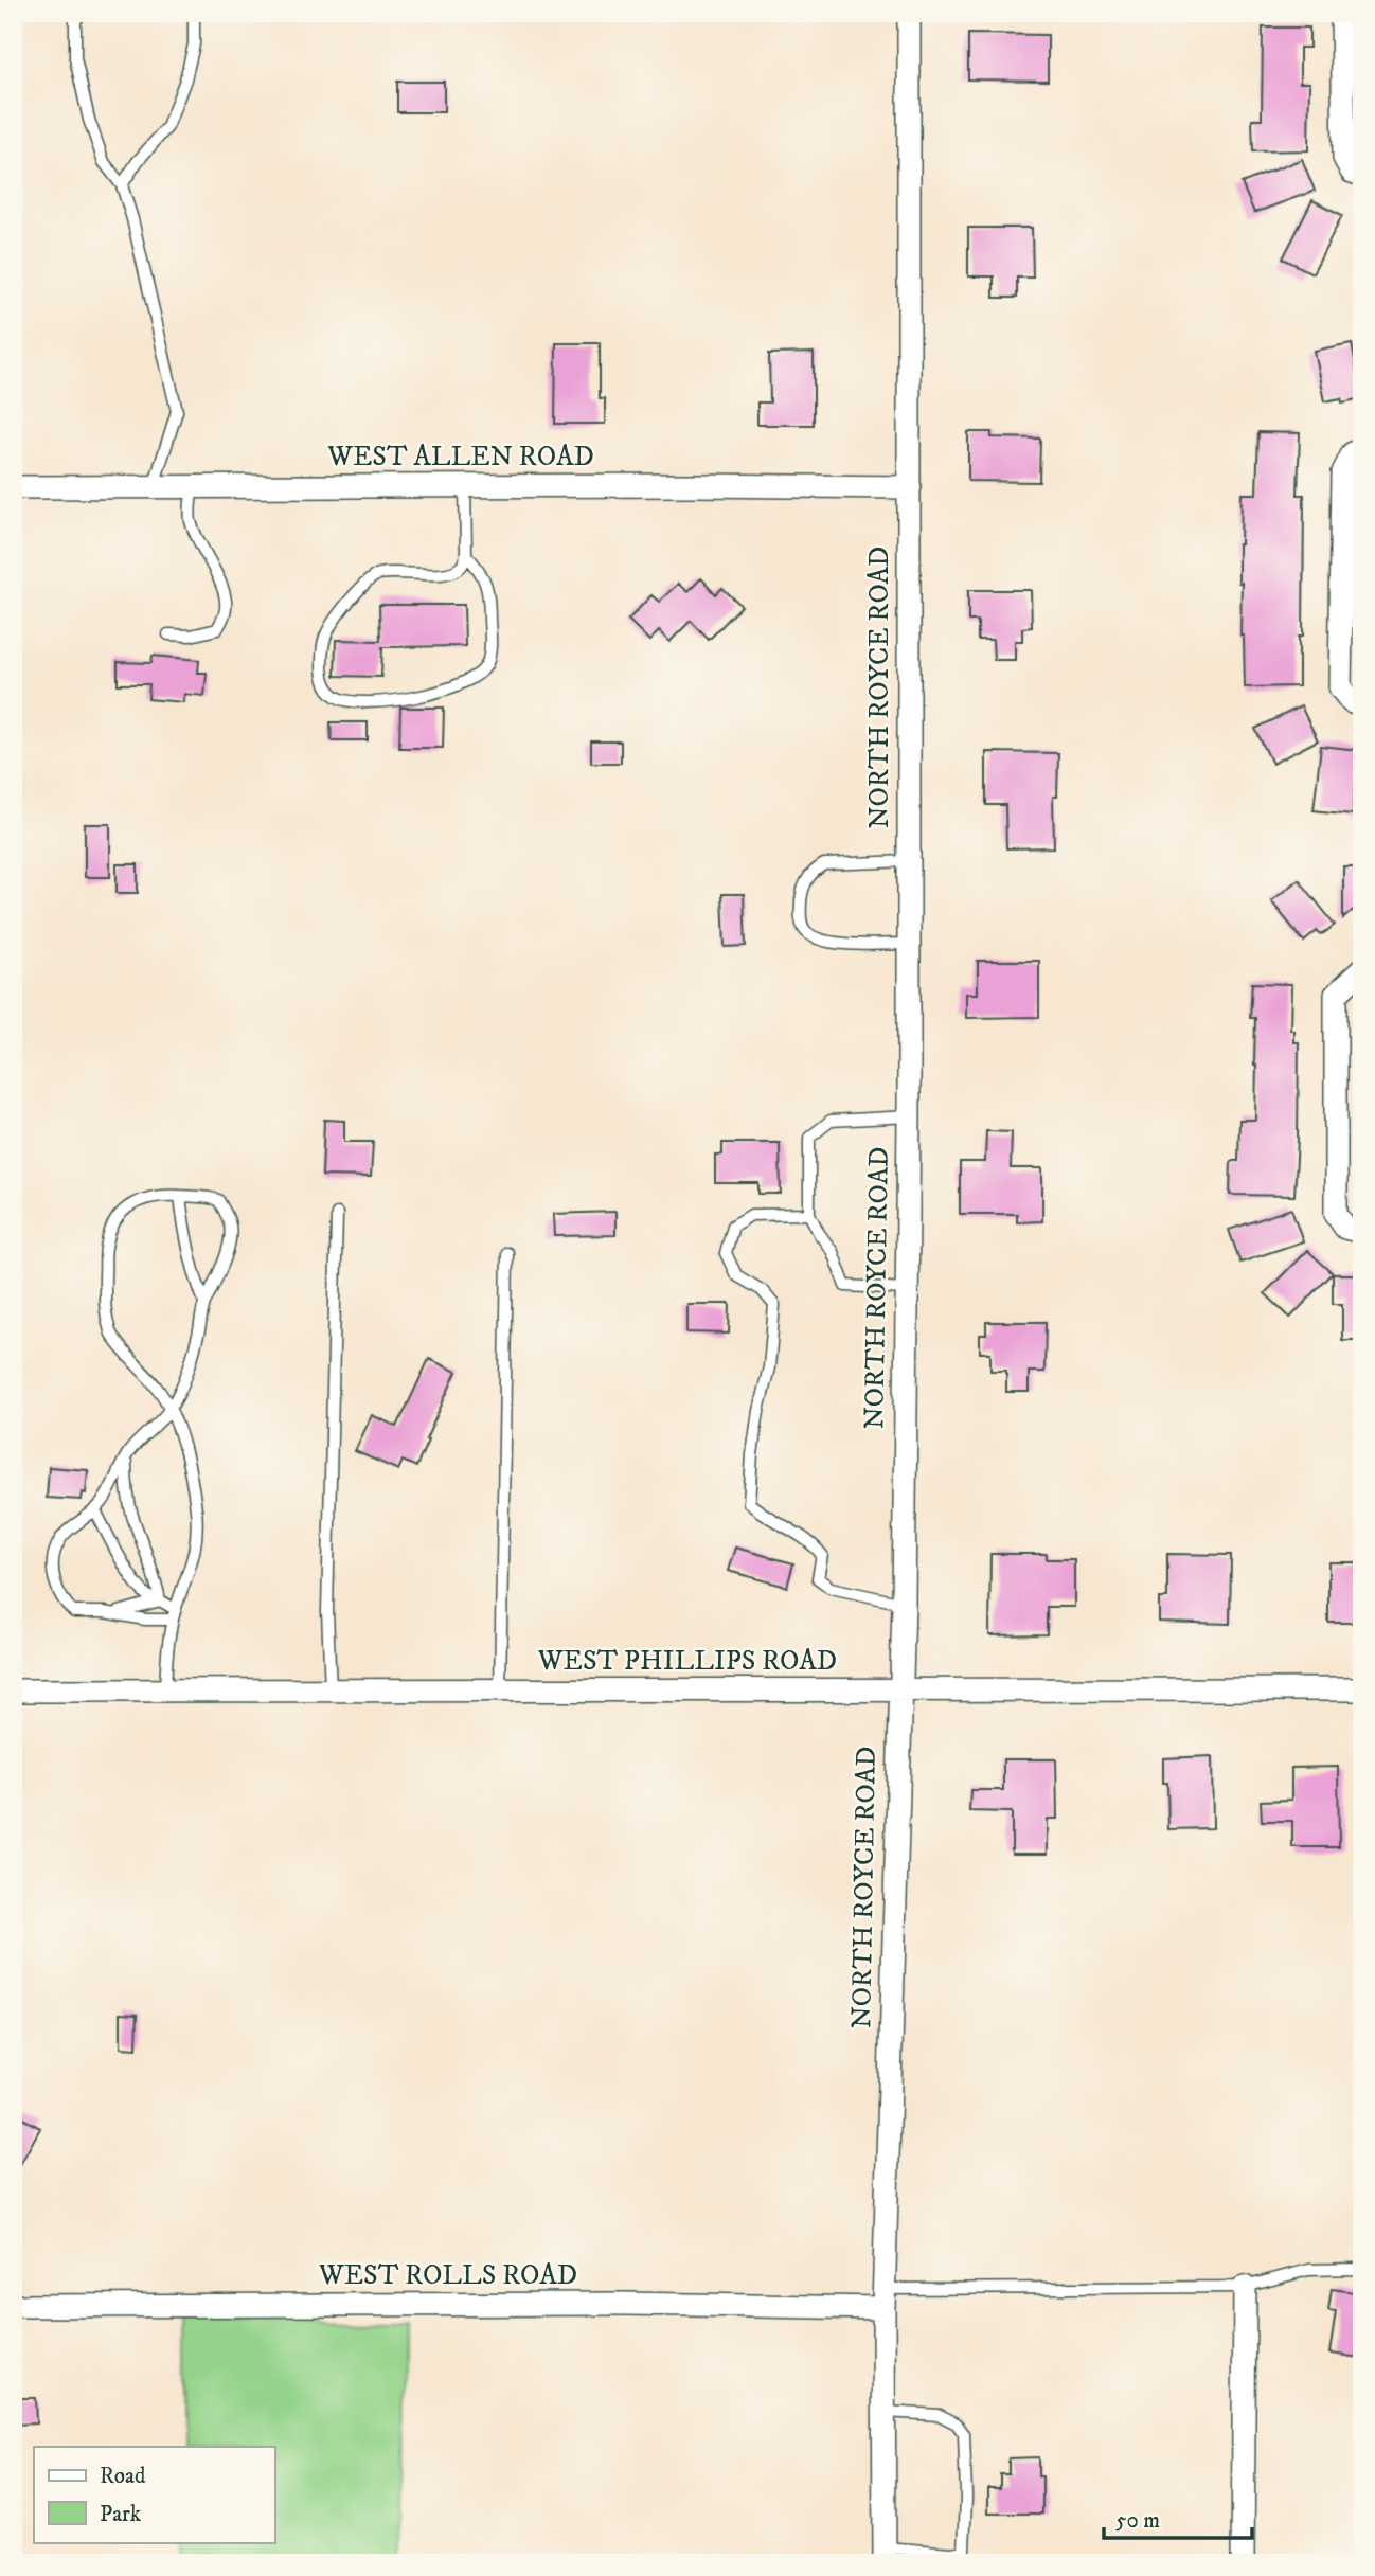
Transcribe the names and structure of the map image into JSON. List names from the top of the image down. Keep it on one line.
{"streets":{"street":["WEST ALLEN ROAD","NORTH ROYCE ROAD","WEST PHILLIPS ROAD","WEST ROLLS ROAD"]},"crossings":[["WEST ALLEN ROAD","NORTH ROYCE ROAD"],["NORTH ROYCE ROAD","WEST PHILLIPS ROAD"],["NORTH ROYCE ROAD","WEST ROLLS ROAD"]],"legend":["Road","Park"],"scale_bar":"50 m"}
